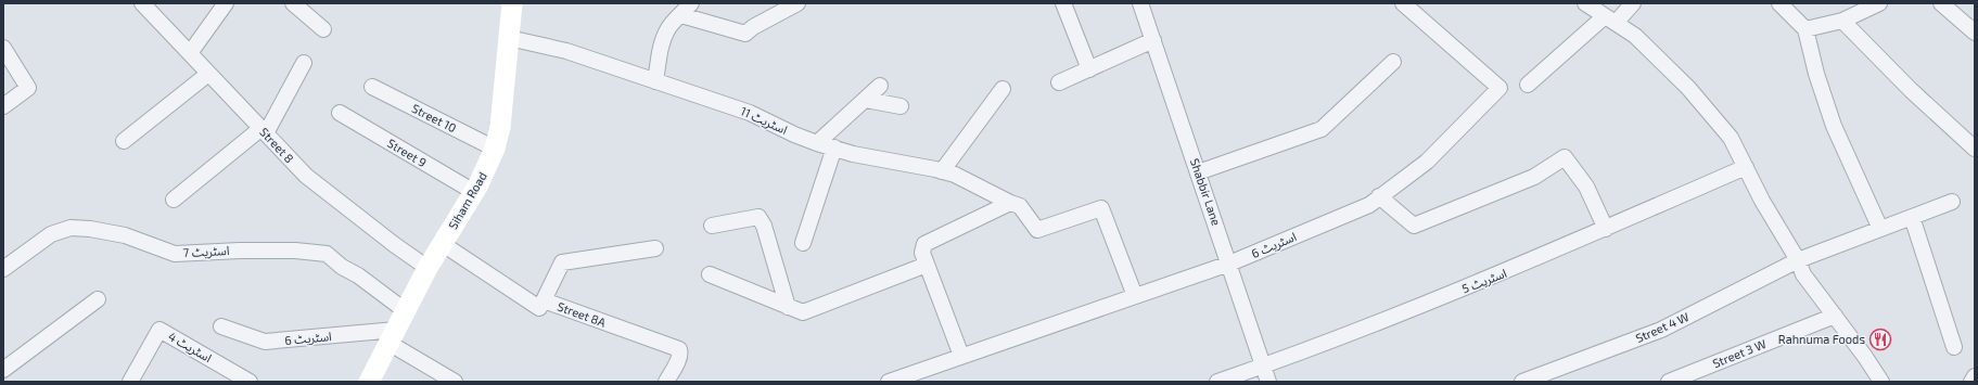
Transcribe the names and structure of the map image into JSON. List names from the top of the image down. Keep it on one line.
{"streets":{"street":["Street 10","اسٹریٹ 11","Street 8","Street 9","Shabbir Lane","Siham Road","اسٹریٹ 6","اسٹریٹ 7","اسٹریٹ 5","Street 8A","Street 4 W","اسٹریٹ 4","Street 3 W"]},"crossings":[["Street 10","Siham Road"],["اسٹریٹ 11","Siham Road"],["اسٹریٹ 11","اسٹریٹ 6"],["Street 8","Siham Road"],["Street 9","Siham Road"],["Shabbir Lane","اسٹریٹ 6"],["Shabbir Lane","اسٹریٹ 5"],["Siham Road","اسٹریٹ 6"],["Siham Road","اسٹریٹ 7"],["Siham Road","Street 8A"]],"places":{"restaurant":["Rahnuma Foods"]}}
